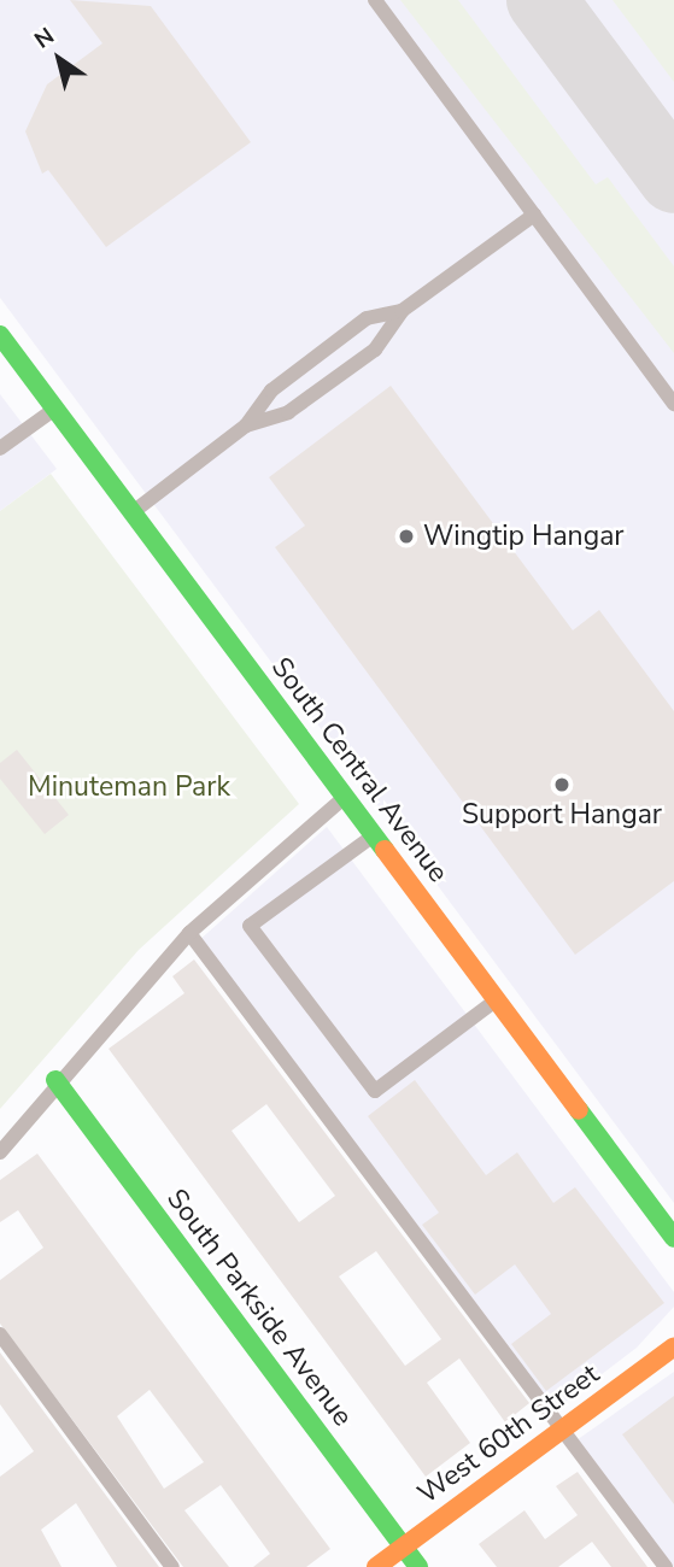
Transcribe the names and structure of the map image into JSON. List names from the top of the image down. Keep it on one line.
{"streets":{"main road":["South Central Avenue","South Parkside Avenue","West 60th Street"]},"crossings":[["South Parkside Avenue","West 60th Street"]],"parks":["Minuteman Park"],"places":["Wingtip Hangar","Support Hangar"],"north":"top left"}
